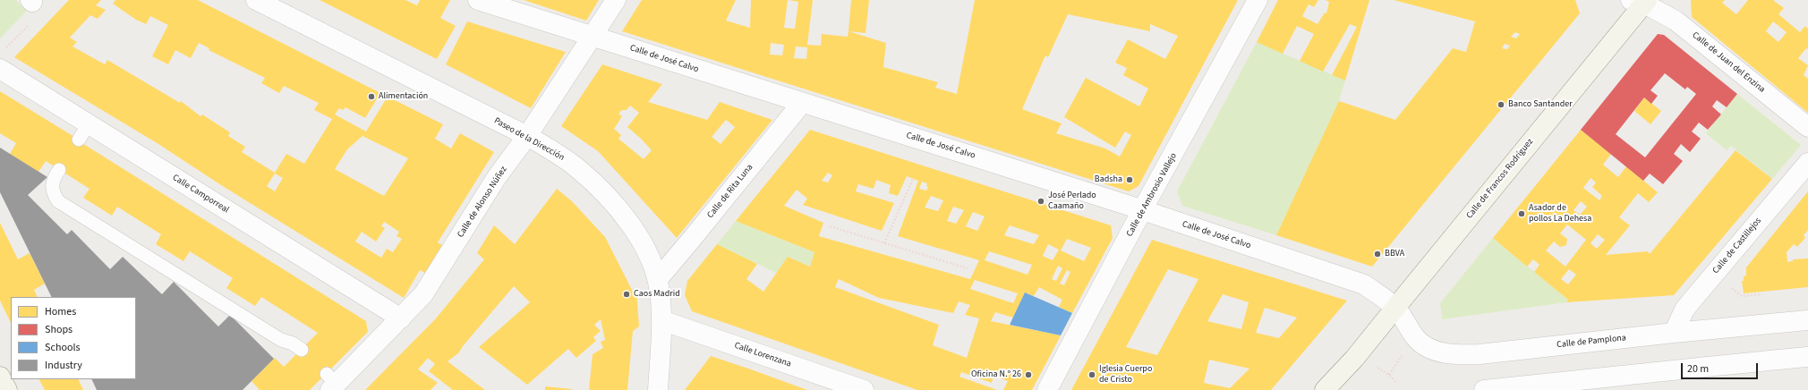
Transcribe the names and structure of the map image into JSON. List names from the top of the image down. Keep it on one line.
{"streets":{"street":["Calle de José Calvo","Calle de Juan del Enzina","Paseo de la Dirección","Calle de Francos Rodríguez","Calle de Rita Luna","Calle Camporreal","Calle de Ambrosio Vallejo","Calle de Alonso Núñez","Calle de Castillejos","Calle de Pamplona","Calle Lorenzana"]},"crossings":[["Calle de José Calvo","Calle de Francos Rodríguez"],["Calle de José Calvo","Calle de Rita Luna"],["Calle de José Calvo","Calle de Ambrosio Vallejo"],["Calle de José Calvo","Calle de Alonso Núñez"],["Calle de José Calvo","Calle de Pamplona"],["Calle de Juan del Enzina","Calle de Francos Rodríguez"],["Paseo de la Dirección","Calle de Rita Luna"],["Paseo de la Dirección","Calle de Alonso Núñez"],["Paseo de la Dirección","Calle Lorenzana"],["Calle de Francos Rodríguez","Calle de Pamplona"],["Calle Camporreal","Calle de Alonso Núñez"],["Calle de Castillejos","Calle de Pamplona"]],"places":["Alimentación","Banco Santander","Badsha","José Perlado Caamaño","Asador de pollos La Dehesa","BBVA","Caos Madrid","Oficina N.º 26","Iglesia Cuerpo de Cristo"],"legend":["Homes","Shops","Schools","Industry"],"scale_bar":"20 m"}
